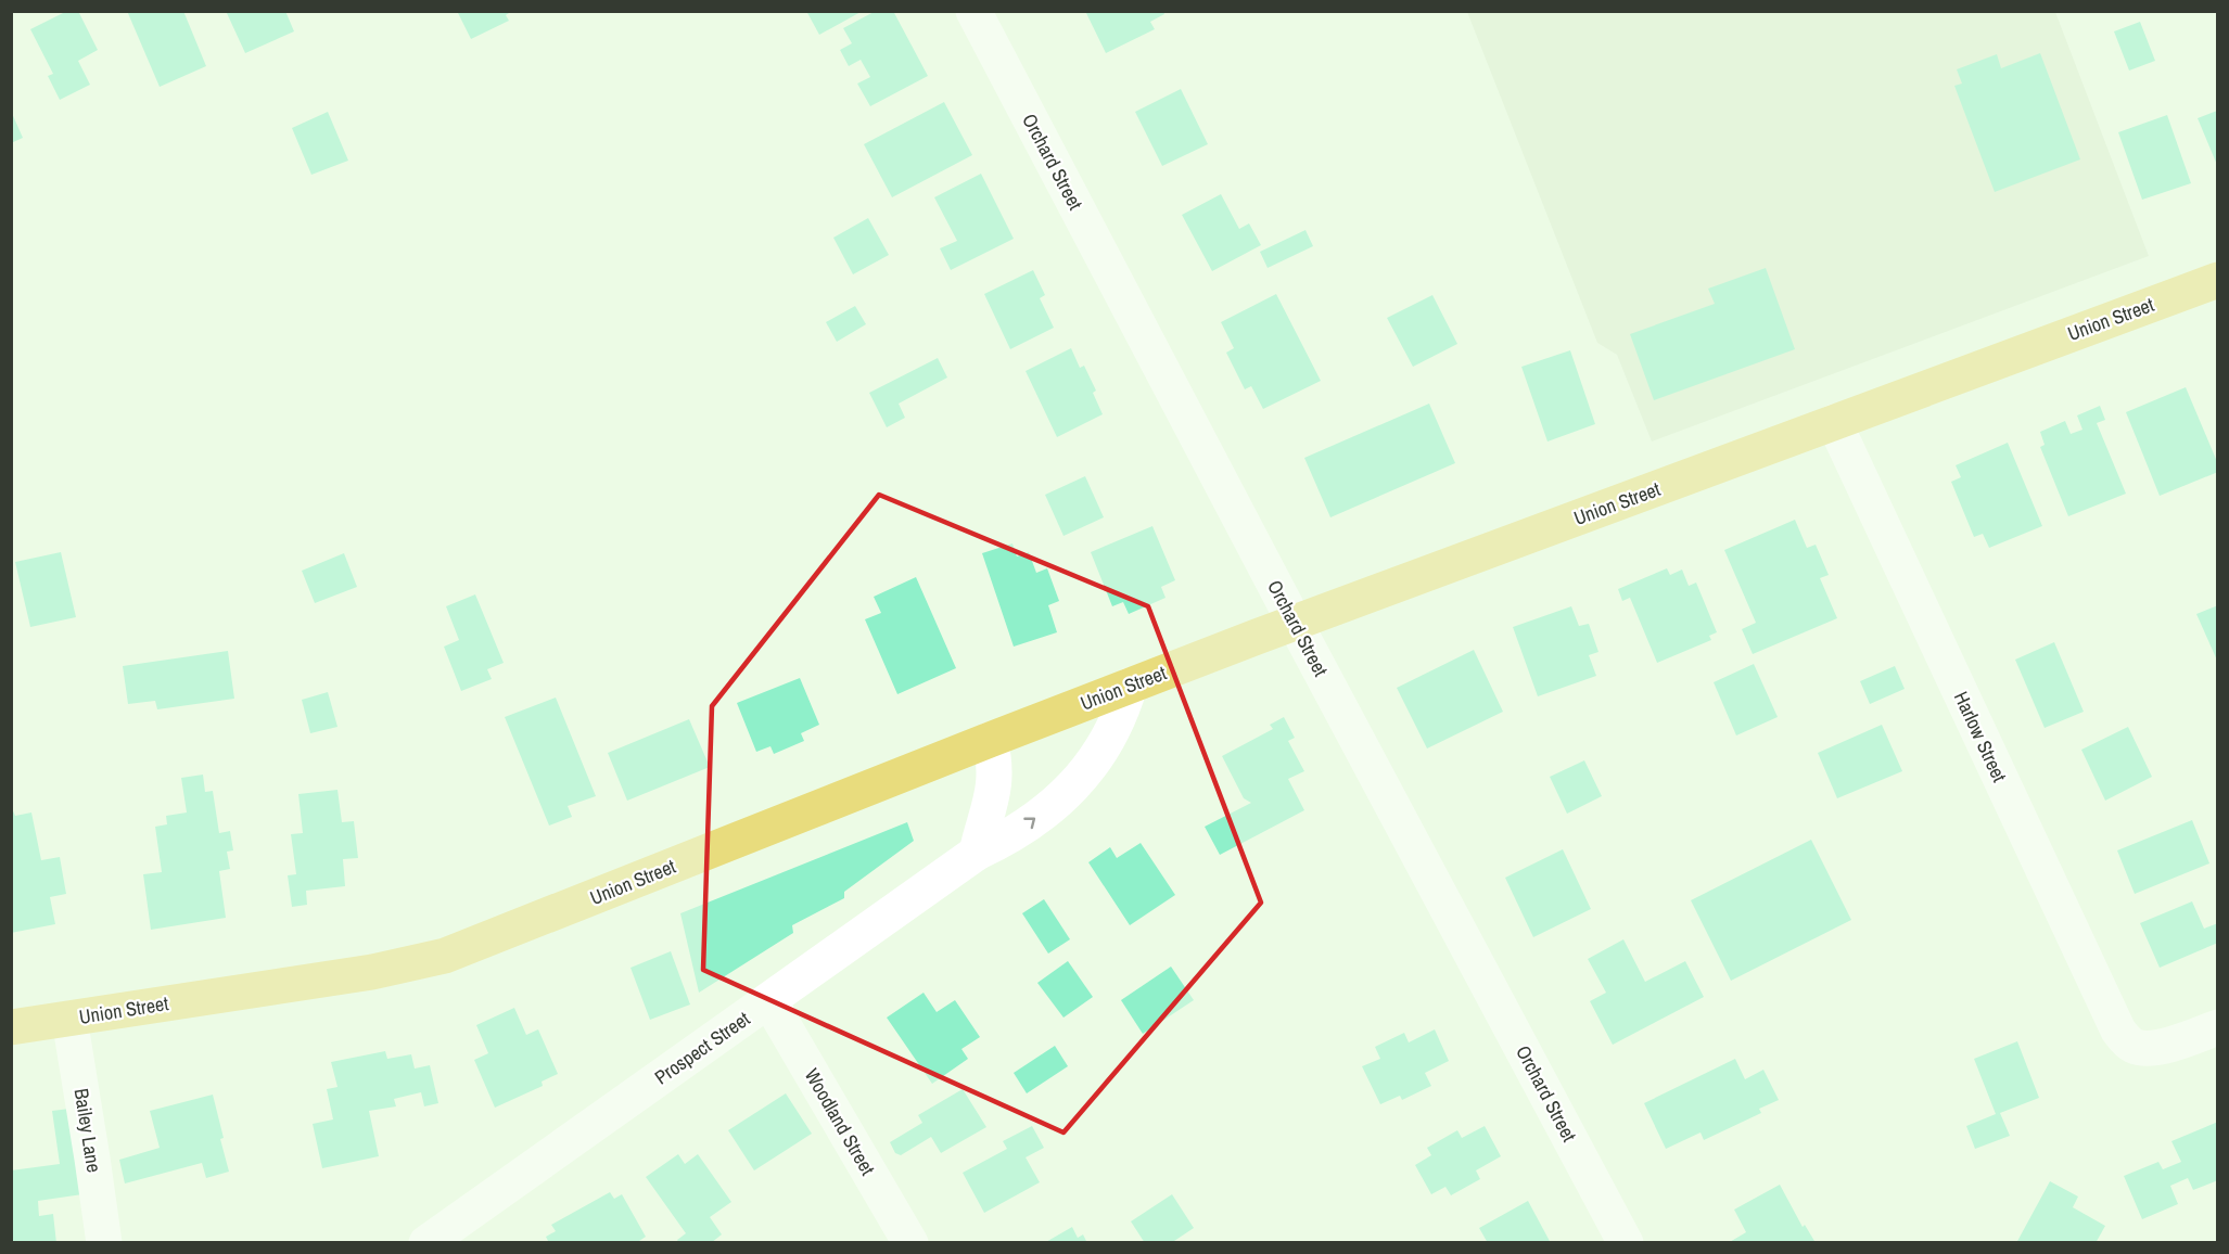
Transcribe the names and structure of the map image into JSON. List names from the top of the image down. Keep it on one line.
{"streets":{"main road":["Union Street"],"street":["Orchard Street","Harlow Street","Prospect Street","Woodland Street","Bailey Lane"]},"crossings":[["Orchard Street","Union Street"],["Union Street","Harlow Street"],["Union Street","Prospect Street"],["Union Street","Bailey Lane"],["Prospect Street","Woodland Street"]]}
